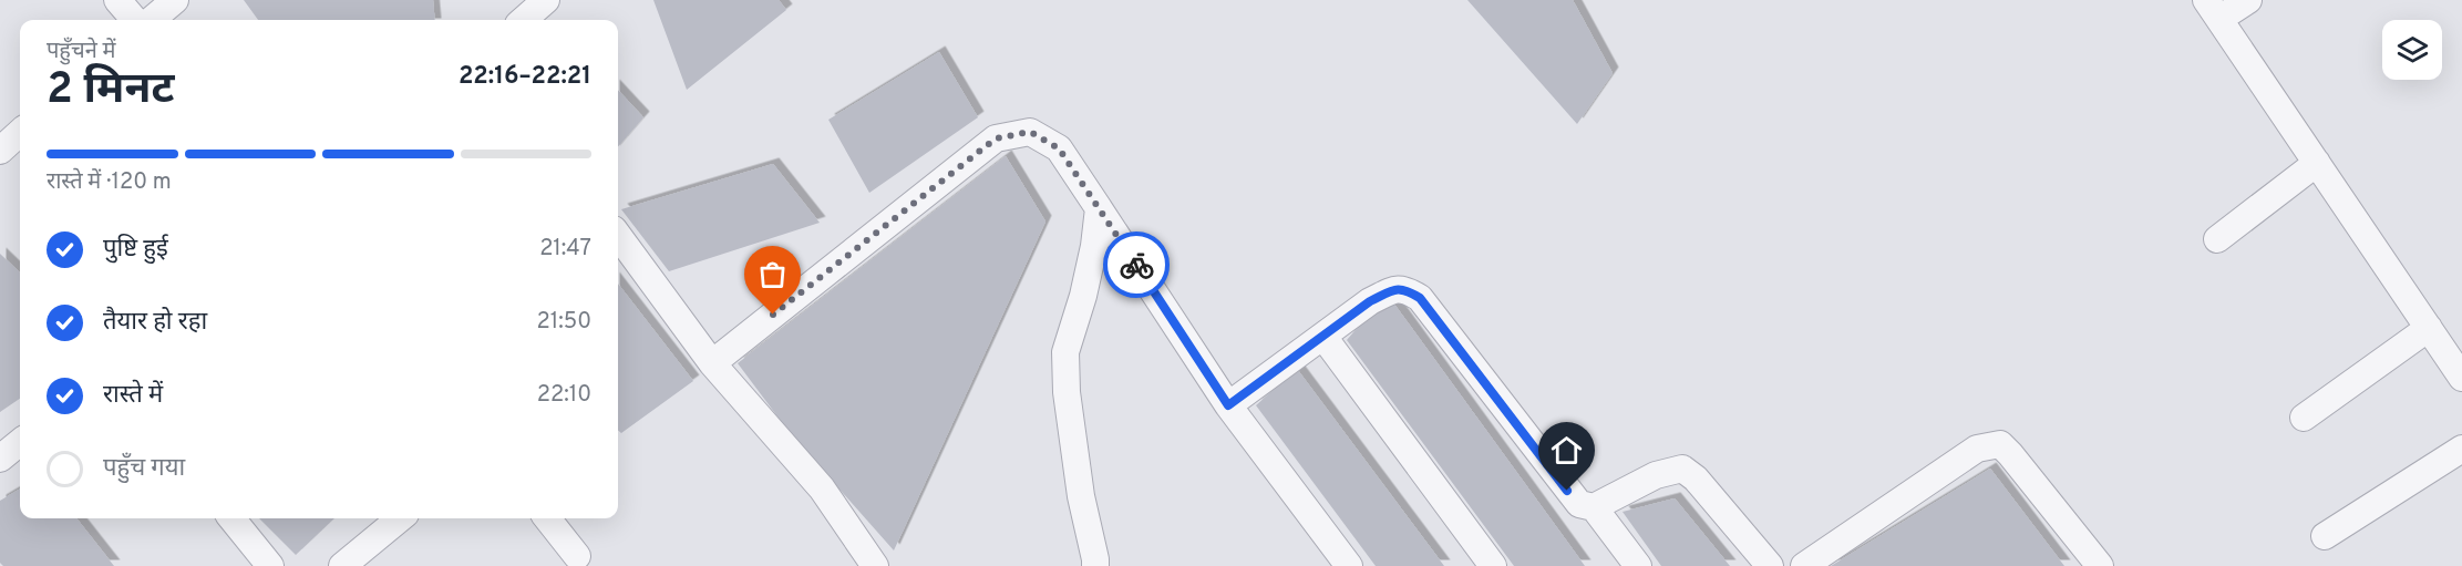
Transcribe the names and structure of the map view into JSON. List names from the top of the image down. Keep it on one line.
{"page":{"heading":["2 मिनट","पहुँचने में","22:16–22:21"],"bar":"रास्ते में · 120 m","list":[["पुष्टि हुई","21:47"],["तैयार हो रहा","21:50"],["रास्ते में","22:10"],"पहुँच गया"]}}
